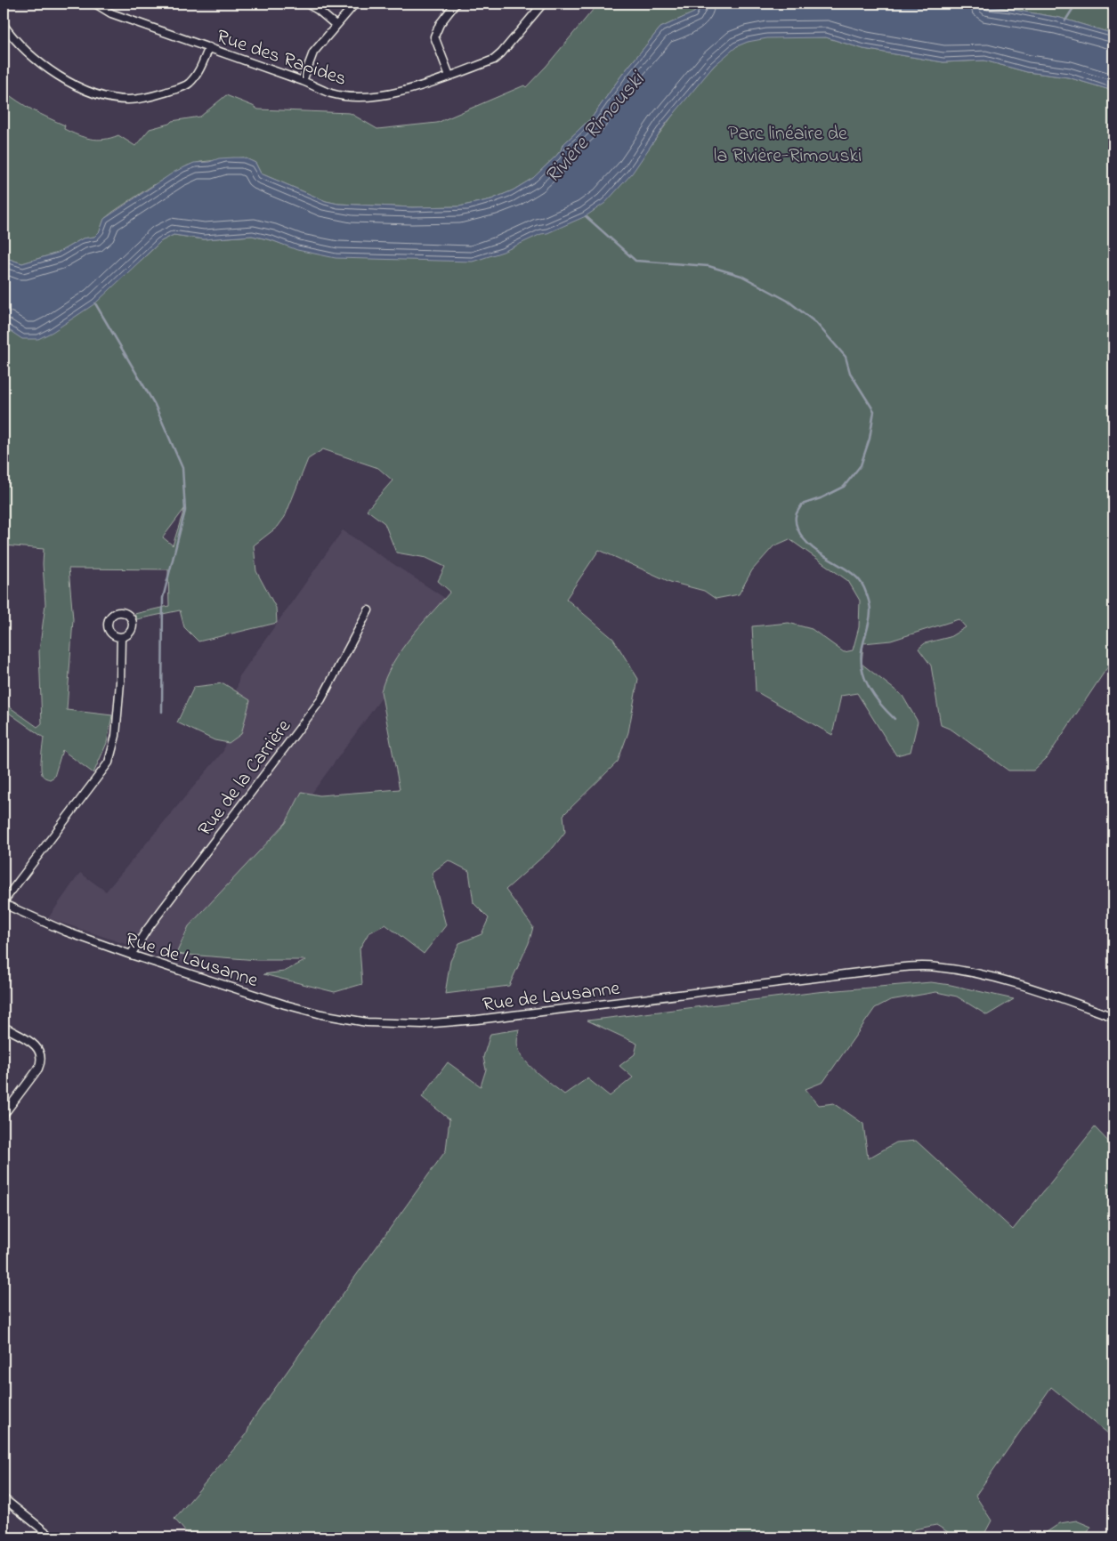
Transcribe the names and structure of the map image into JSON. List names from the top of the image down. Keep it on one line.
{"streets":{"street":["Rue des Rapides","Rue de la Carrière","Rue de Lausanne"]},"crossings":[["Rue de la Carrière","Rue de Lausanne"]],"water":["Rivière Rimouski"],"parks":["Parc linéaire de la Rivière-Rimouski"]}
